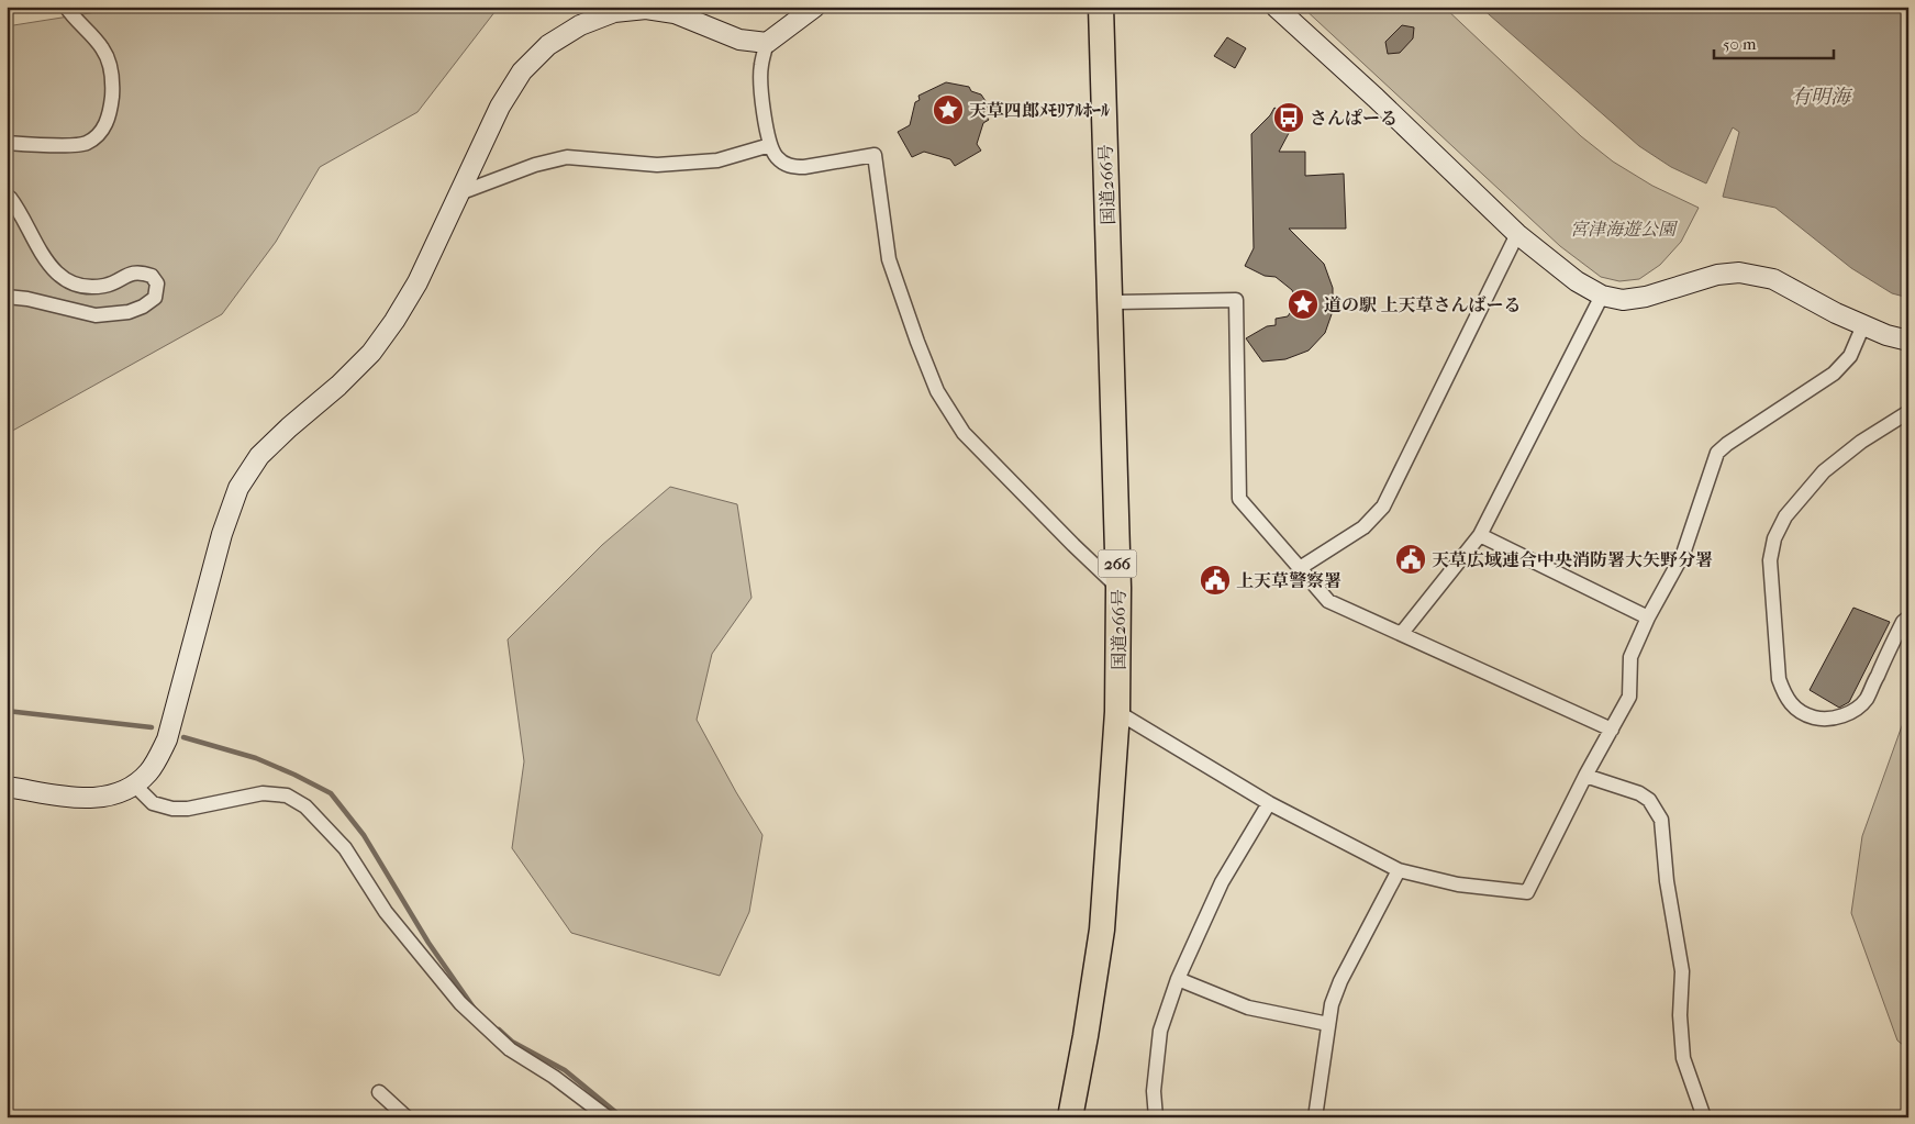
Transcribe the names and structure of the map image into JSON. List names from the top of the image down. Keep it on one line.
{"streets":{"highway":["国道266号","266"]},"water":["有明海"],"parks":["宮津海遊公園"],"places":{"place":["天草四郎ﾒﾓﾘｱﾙﾎｰﾙ","道の駅 上天草さんばーる"],"bus stop":["さんぱーる"],"public building":["天草広域連合中央消防署大矢野分署","上天草警察署"]},"scale_bar":"50 m"}
